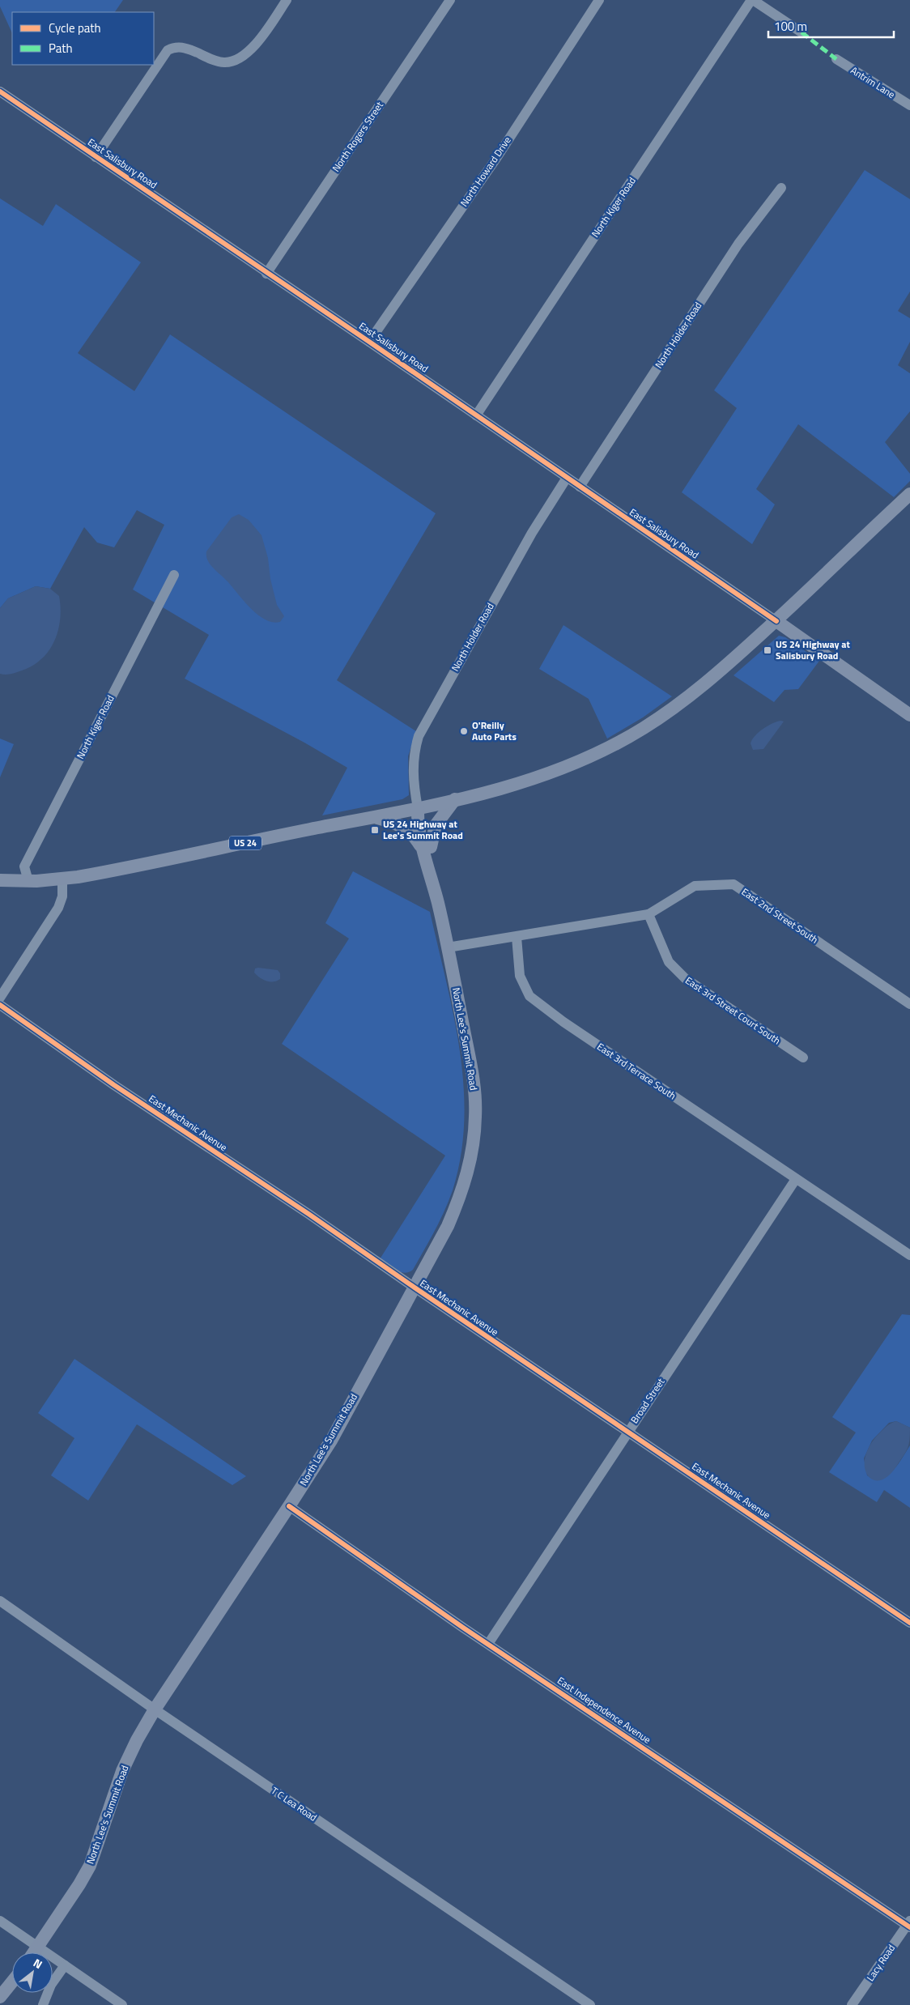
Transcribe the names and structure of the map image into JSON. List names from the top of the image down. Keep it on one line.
{"streets":{"main road":["East Salisbury Road","US 24","North Lee's Summit Road"],"street":["Antrim Lane","North Rogers Street","North Howard Drive","North Kiger Road","North Holder Road","East 2nd Street South","East 3rd Street Court South","East 3rd Terrace South","East Mechanic Avenue","Broad Street","East Independence Avenue","T C Lea Road","Lacy Road"]},"crossings":[["North Rogers Street","East Salisbury Road"],["East Salisbury Road","North Howard Drive"],["East Salisbury Road","North Kiger Road"],["East Salisbury Road","North Holder Road"],["East Salisbury Road","US 24"],["North Kiger Road","US 24"],["North Holder Road","US 24"],["North Holder Road","North Lee's Summit Road"],["US 24","North Lee's Summit Road"],["East 2nd Street South","East 3rd Street Court South"],["East 2nd Street South","North Lee's Summit Road"],["East 2nd Street South","East 3rd Terrace South"],["North Lee's Summit Road","East Mechanic Avenue"],["North Lee's Summit Road","East Independence Avenue"],["North Lee's Summit Road","T C Lea Road"],["East 3rd Terrace South","Broad Street"],["East Mechanic Avenue","Broad Street"],["Broad Street","East Independence Avenue"],["East Independence Avenue","Lacy Road"]],"places":{"transit":["US 24 Highway at Salisbury Road","US 24 Highway at Lee's Summit Road"],"other":["O'Reilly Auto Parts"]},"legend":["Cycle path","Path"],"scale_bar":"100 m","north":"top right"}
